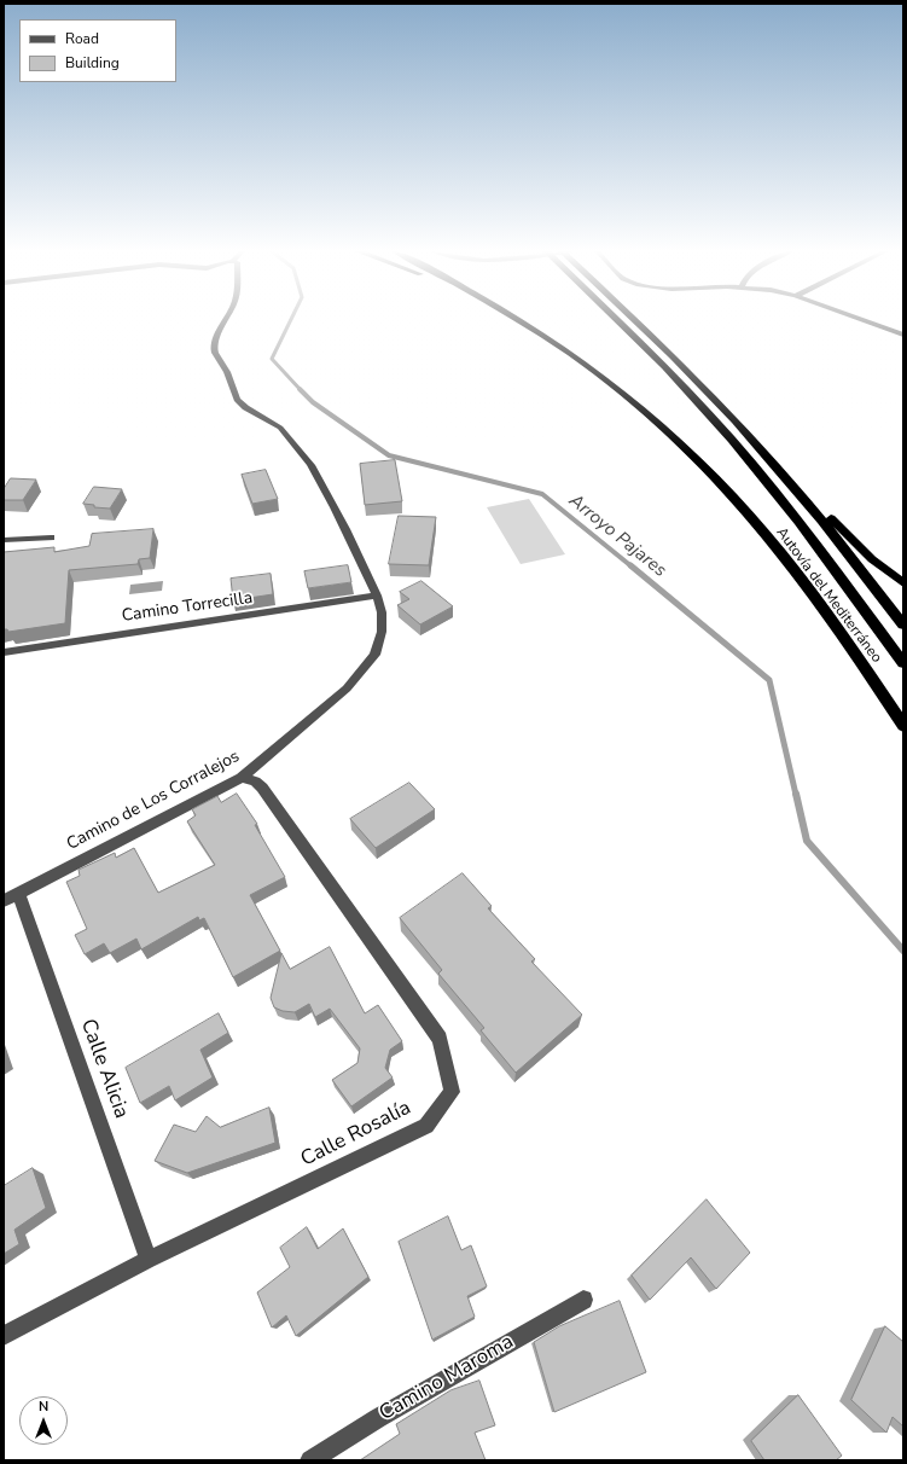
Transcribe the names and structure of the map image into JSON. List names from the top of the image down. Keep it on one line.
{"streets":{"highway":["Autovía del Mediterráneo"],"street":["Camino Torrecilla","Camino de Los Corralejos","Calle Alicia","Calle Rosalía","Camino Maroma"]},"crossings":[["Camino Torrecilla","Camino de Los Corralejos"],["Camino de Los Corralejos","Calle Alicia"],["Camino de Los Corralejos","Calle Rosalía"],["Calle Alicia","Calle Rosalía"]],"water":["Arroyo Pajares"],"legend":["Road","Building"],"north":"top"}
